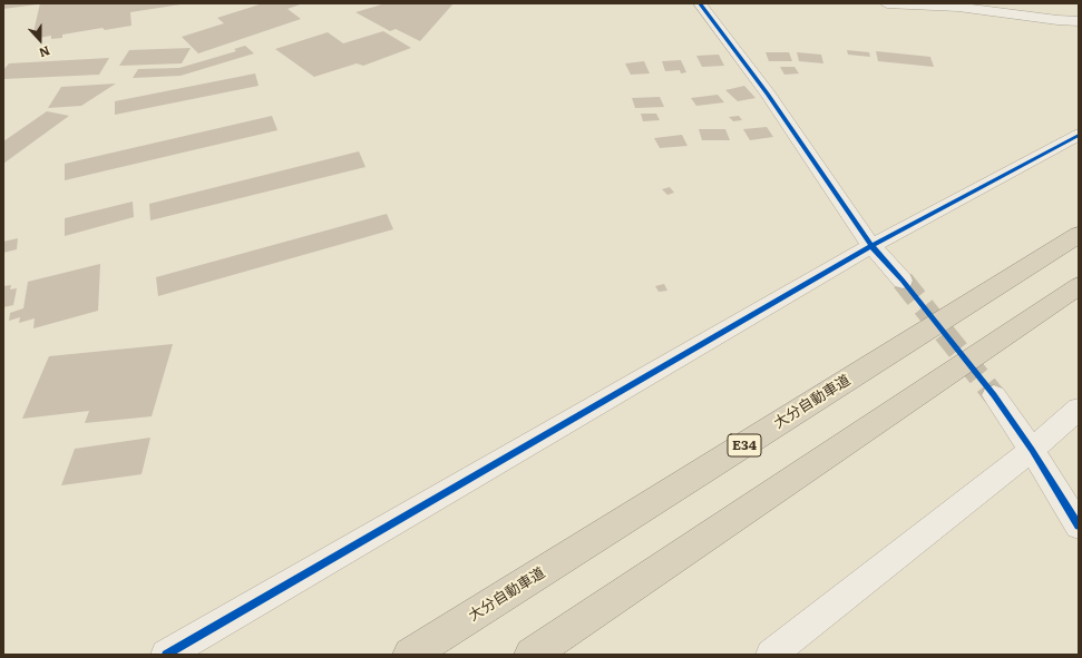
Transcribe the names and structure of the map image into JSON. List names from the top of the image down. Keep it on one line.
{"streets":{"highway":["大分自動車道","E34"]},"north":"bottom"}
